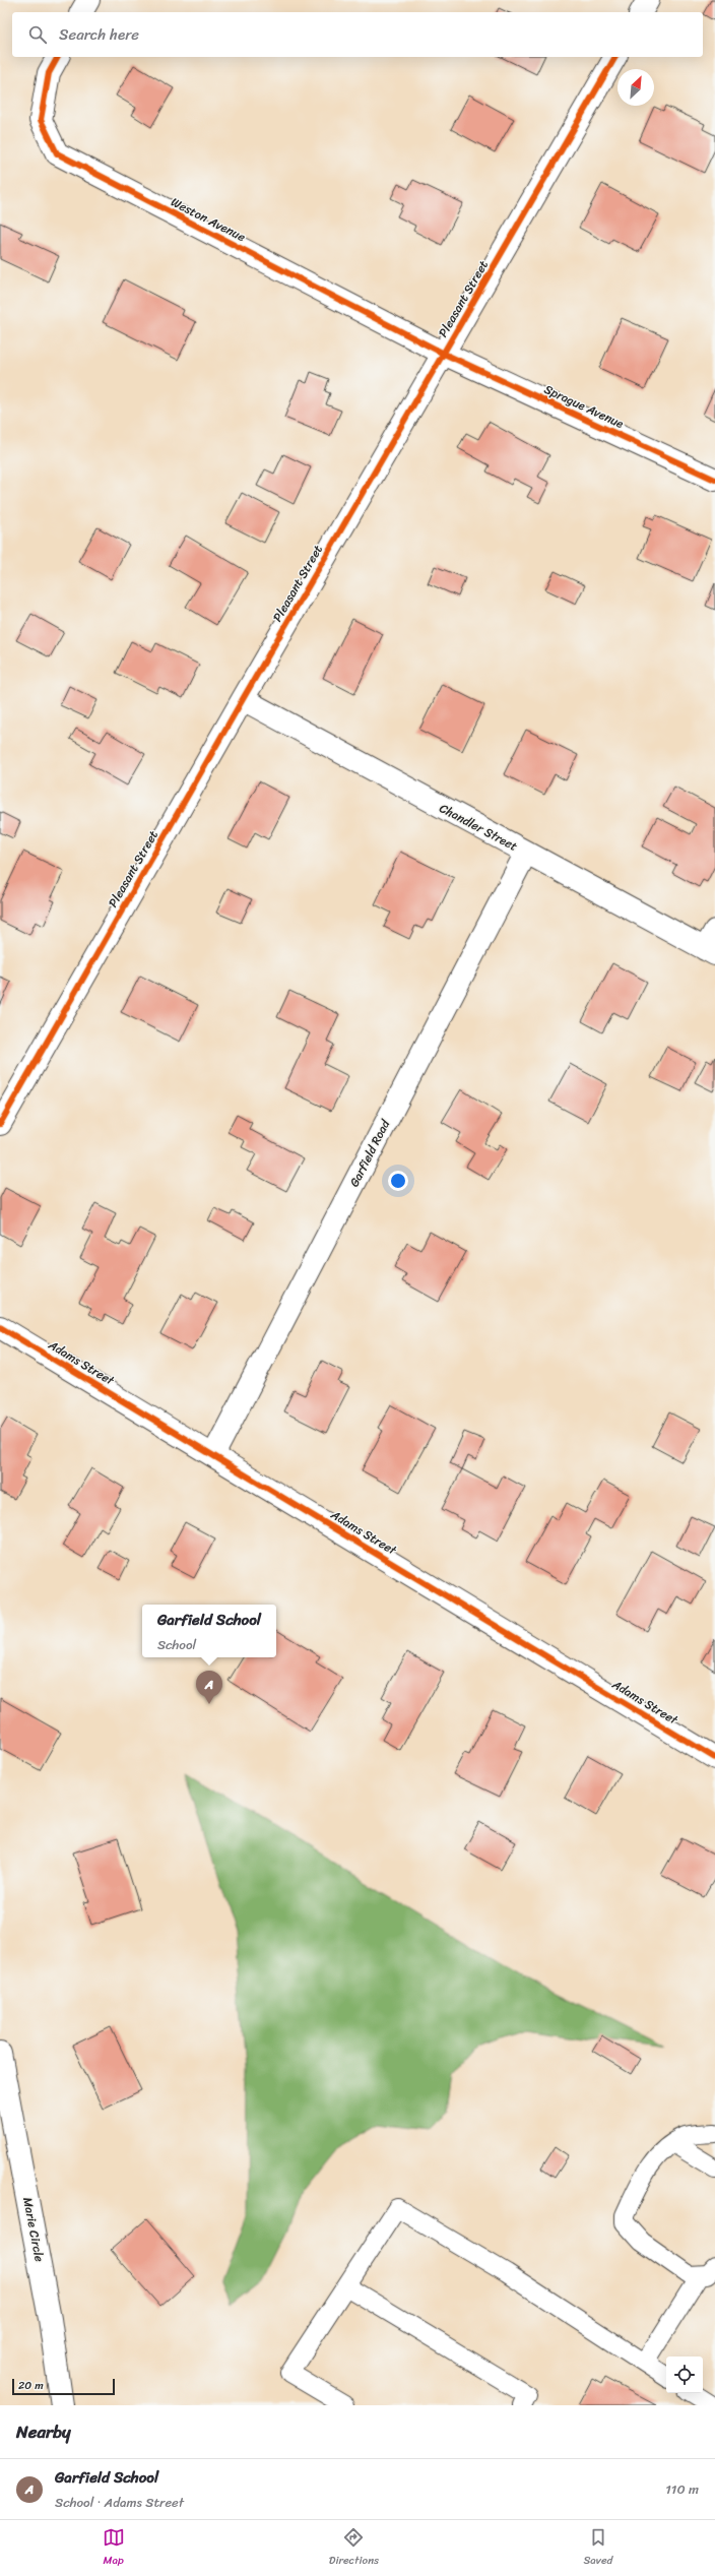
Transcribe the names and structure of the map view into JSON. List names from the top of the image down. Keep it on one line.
{"streets":{"street":["Weston Avenue","Pleasant Street","Sprague Avenue","Chandler Street","Garfield Road","Adams Street","Marie Circle"]},"crossings":[["Weston Avenue","Pleasant Street"],["Weston Avenue","Sprague Avenue"],["Pleasant Street","Sprague Avenue"],["Pleasant Street","Chandler Street"],["Chandler Street","Garfield Road"],["Garfield Road","Adams Street"]],"scale_bar":"20 m","north":"top right","page":{"search":"Search here","popup":["Garfield School","School"],"pins":"A","scale":"20 m","heading":"Nearby","list":[{"mark":"A","name":"Garfield School","note":"School · Adams Street","value":"110 m"}],"nav":["Map","Directions","Saved"]}}
